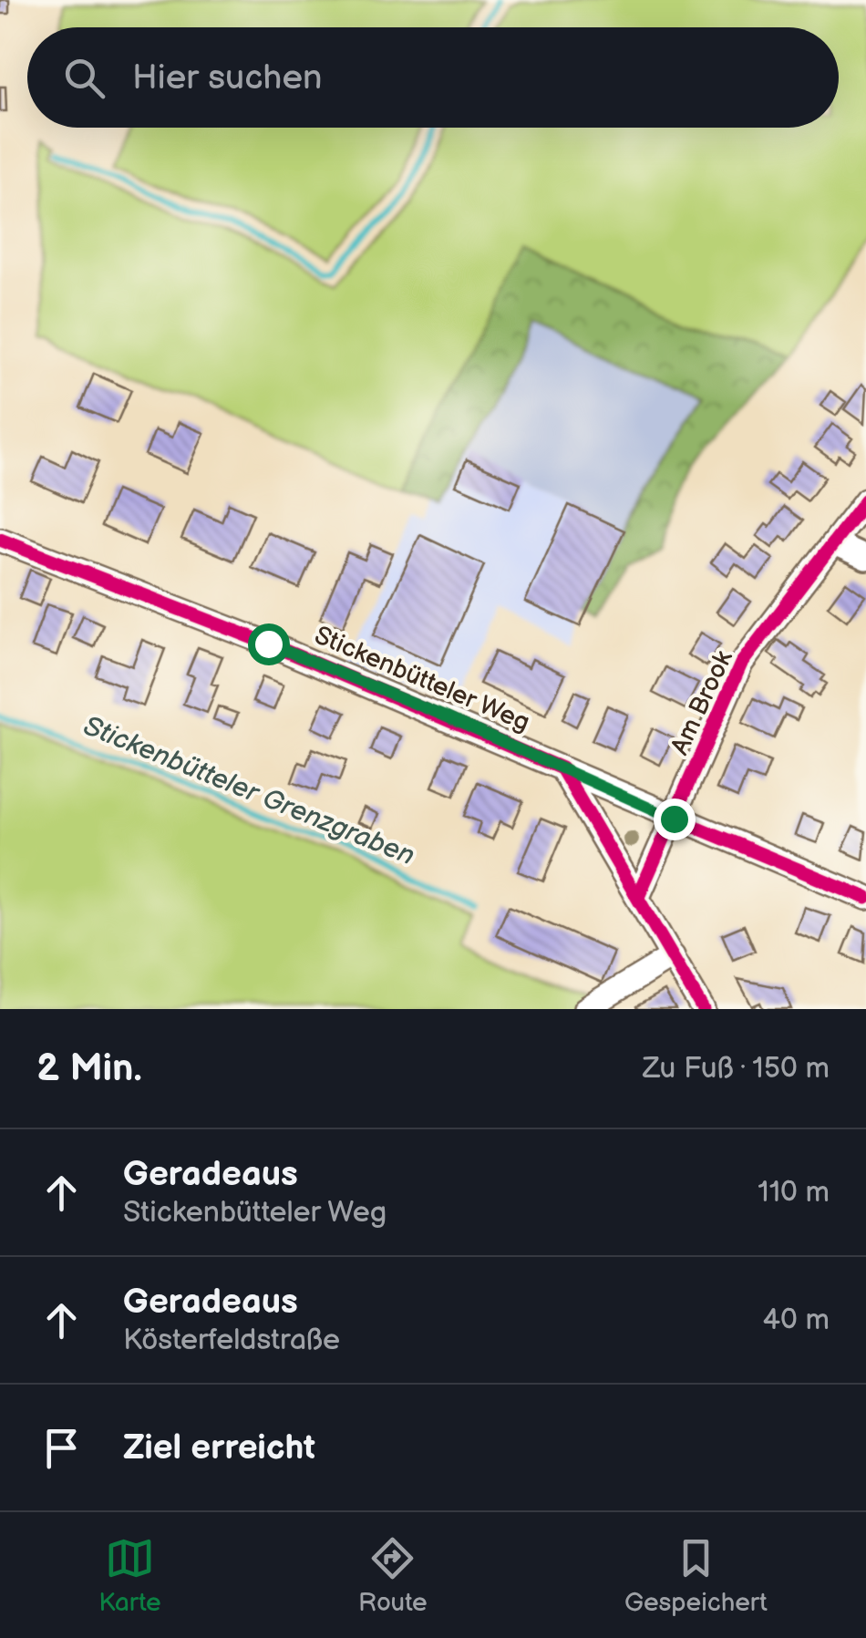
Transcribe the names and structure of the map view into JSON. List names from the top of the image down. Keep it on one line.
{"streets":{"street":["Stickenbütteler Weg","Am Brook"]},"crossings":[["Stickenbütteler Weg","Am Brook"]],"water":["Stickenbütteler Grenzgraben"],"page":{"search":"Hier suchen","heading":["2 Min.","Zu Fuß · 150 m"],"list":[["Geradeaus","Stickenbütteler Weg","110 m"],["Geradeaus","Kösterfeldstraße","40 m"],"Ziel erreicht"],"nav":["Karte","Route","Gespeichert"]}}
